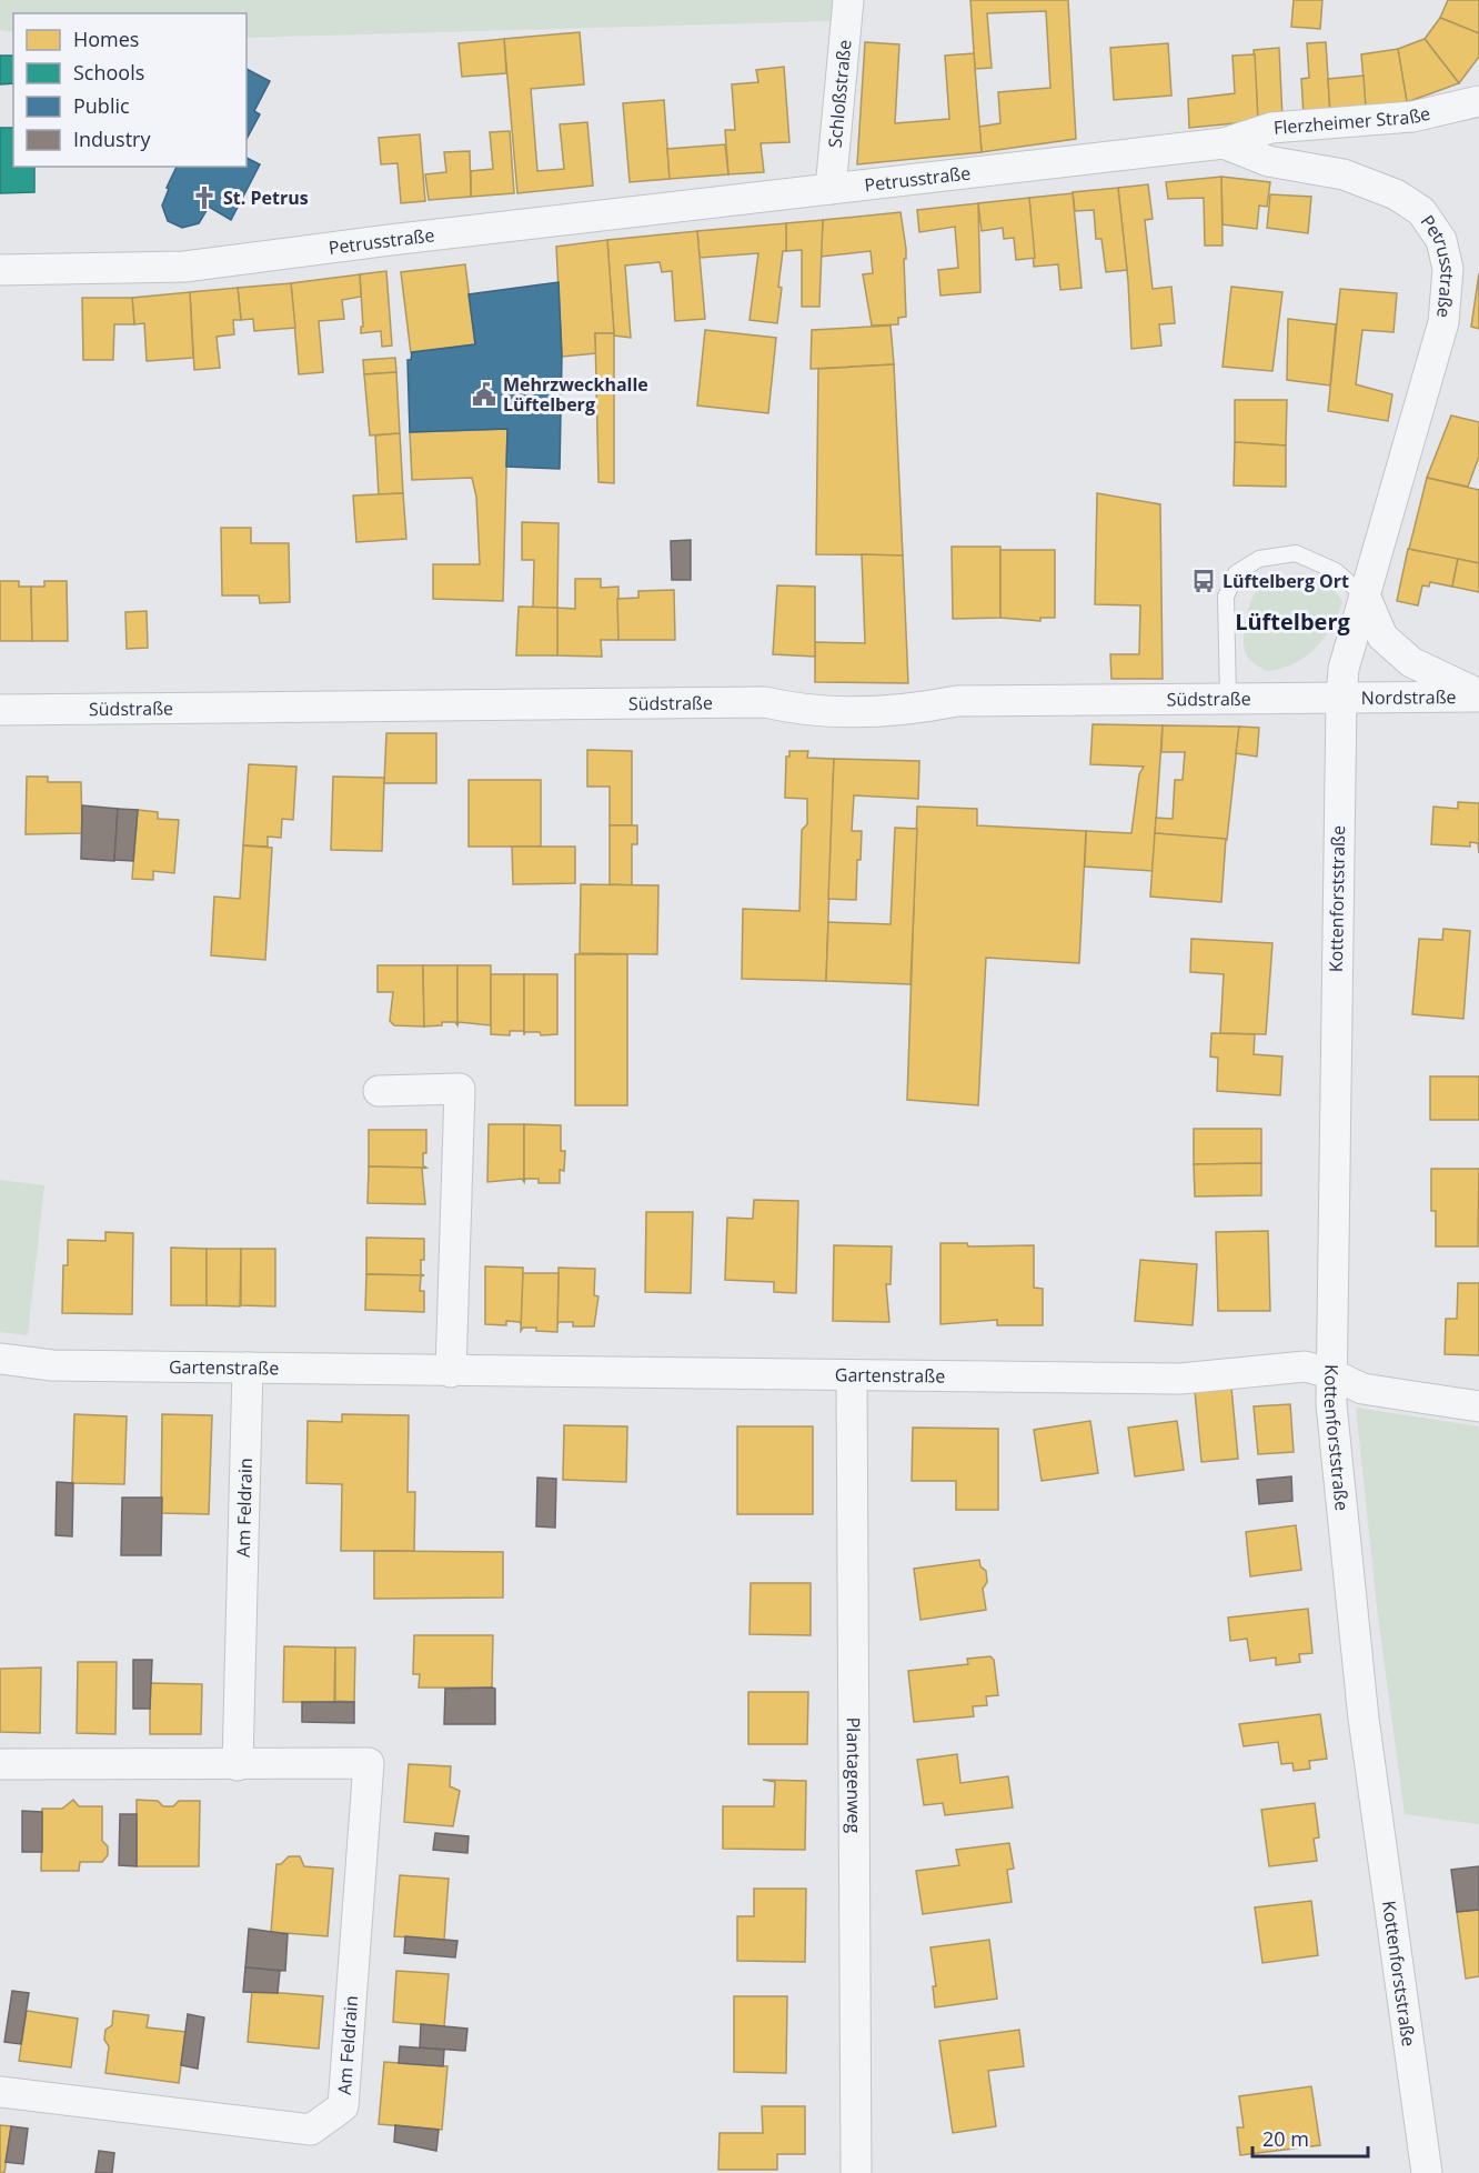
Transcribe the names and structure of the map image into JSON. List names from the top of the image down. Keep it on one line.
{"streets":{"street":["Schloßstraße","Flerzheimer Straße","Petrusstraße","Südstraße","Nordstraße","Kottenforststraße","Gartenstraße","Am Feldrain","Plantagenweg"]},"crossings":[["Schloßstraße","Petrusstraße"],["Flerzheimer Straße","Petrusstraße"],["Petrusstraße","Südstraße"],["Petrusstraße","Nordstraße"],["Petrusstraße","Kottenforststraße"],["Südstraße","Nordstraße"],["Südstraße","Kottenforststraße"],["Nordstraße","Kottenforststraße"],["Kottenforststraße","Gartenstraße"],["Gartenstraße","Am Feldrain"],["Gartenstraße","Plantagenweg"]],"districts":["Lüftelberg"],"places":{"church":["St. Petrus"],"public building":["Mehrzweckhalle Lüftelberg"],"bus stop":["Lüftelberg Ort"]},"legend":["Homes","Schools","Public","Industry"],"scale_bar":"20 m"}
